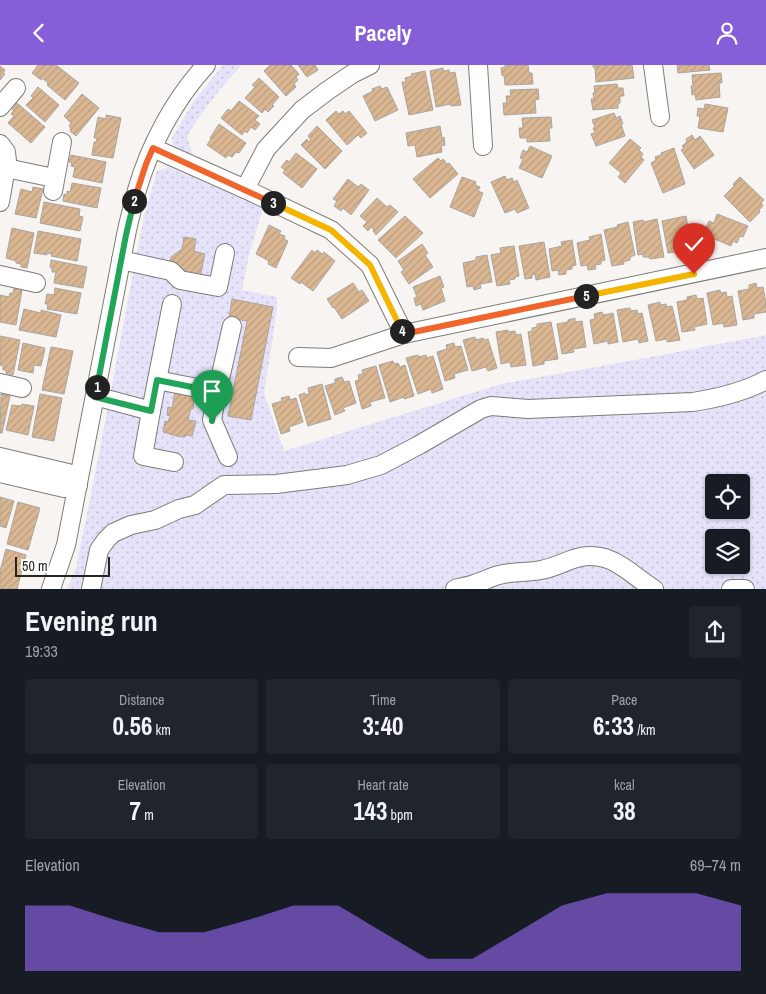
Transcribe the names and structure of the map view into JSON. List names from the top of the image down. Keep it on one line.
{"scale_bar":"50 m","page":{"header":"Pacely","pins":["2","3","5","4","1"],"scale":"50 m","heading":["Evening run","19:33"],"stats":[["Distance","0.56 km"],["Time","3:40"],["Pace","6:33 /km"],["Elevation","7 m"],["Heart rate","143 bpm"],["kcal","38"]],"chart":["Elevation","69–74 m"]}}
